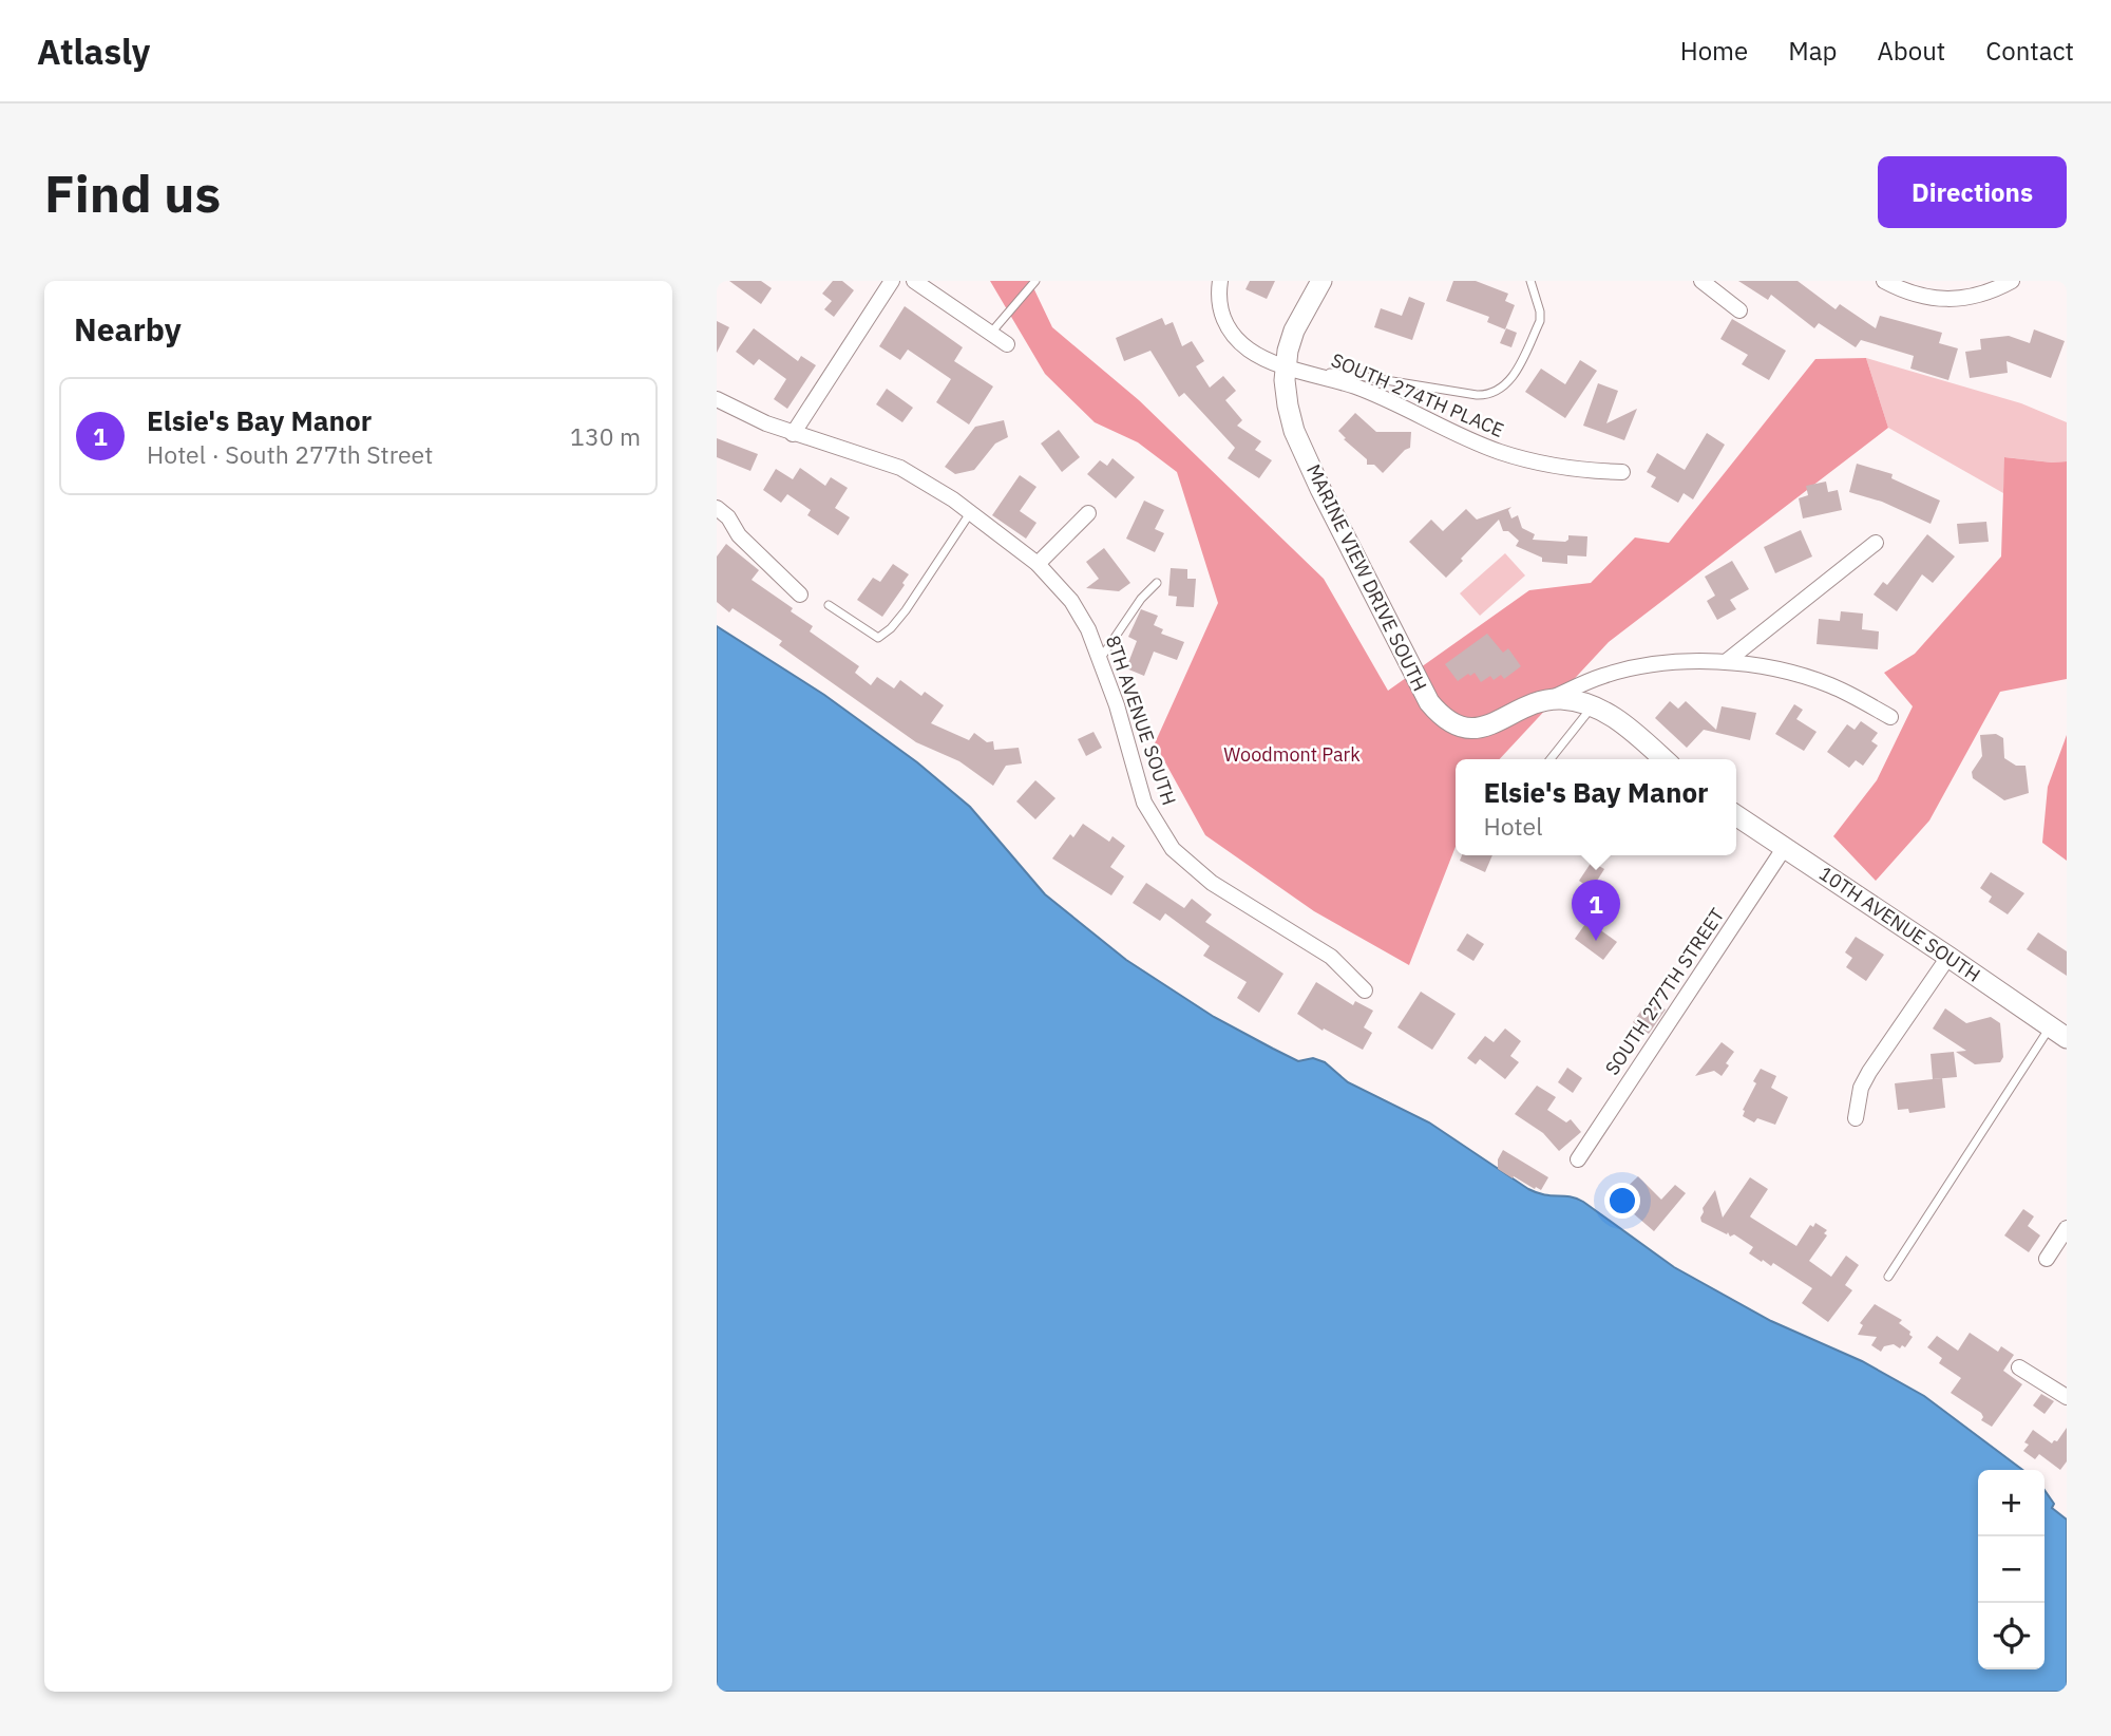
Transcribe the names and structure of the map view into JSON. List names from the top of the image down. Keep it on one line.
{"streets":{"main road":["MARINE VIEW DRIVE SOUTH","10TH AVENUE SOUTH"],"street":["SOUTH 274TH PLACE","8TH AVENUE SOUTH","SOUTH 277TH STREET"]},"crossings":[["SOUTH 274TH PLACE","MARINE VIEW DRIVE SOUTH"],["10TH AVENUE SOUTH","SOUTH 277TH STREET"]],"parks":["Woodmont Park"],"page":{"header":"Atlasly","nav":["Home","Map","About","Contact"],"buttons":"Directions","title":"Find us","heading":"Nearby","list":[{"mark":"1","name":"Elsie's Bay Manor","note":"Hotel · South 277th Street","value":"130 m"}],"popup":["Elsie's Bay Manor","Hotel"],"pins":"1","map_buttons":["+","−"]}}
